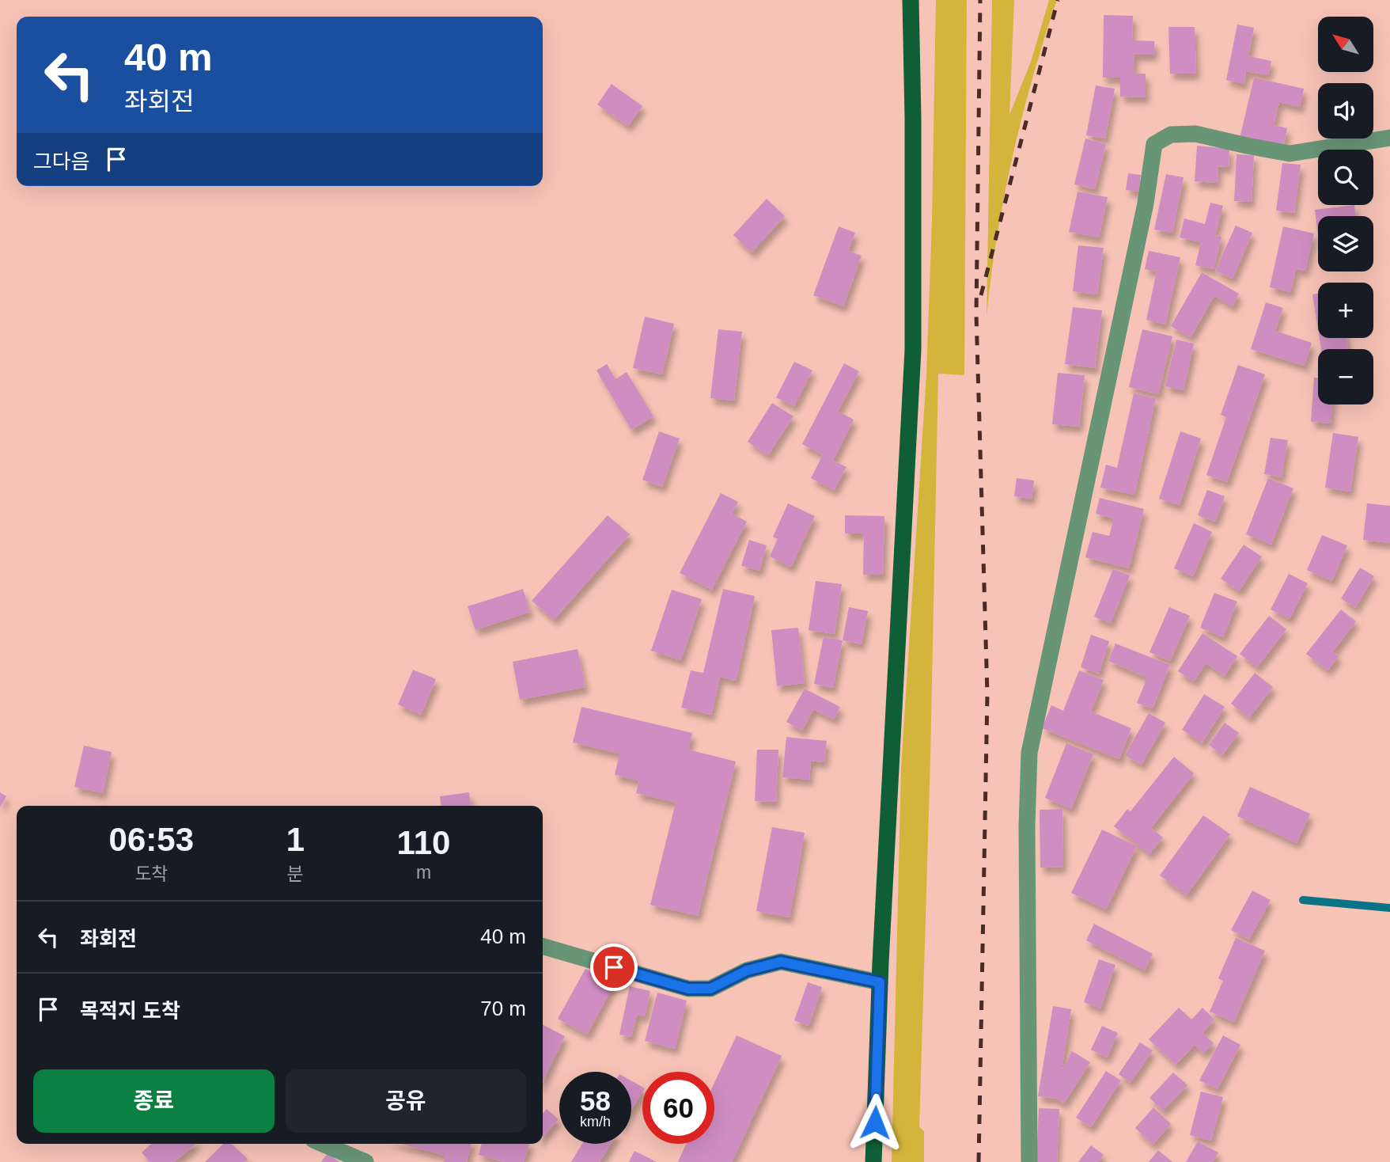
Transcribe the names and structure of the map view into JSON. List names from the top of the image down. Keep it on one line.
{"north":"top left","page":{"map_buttons":["+","−"],"turn":["40 m","좌회전"],"then":"그다음","eta":["06:53","도착","1","분","110","m"],"list":[{"name":"좌회전","value":"40 m"},{"name":"목적지 도착","value":"70 m"}],"buttons":["종료","공유"],"speed":"58 km/h","limit":"60"}}
